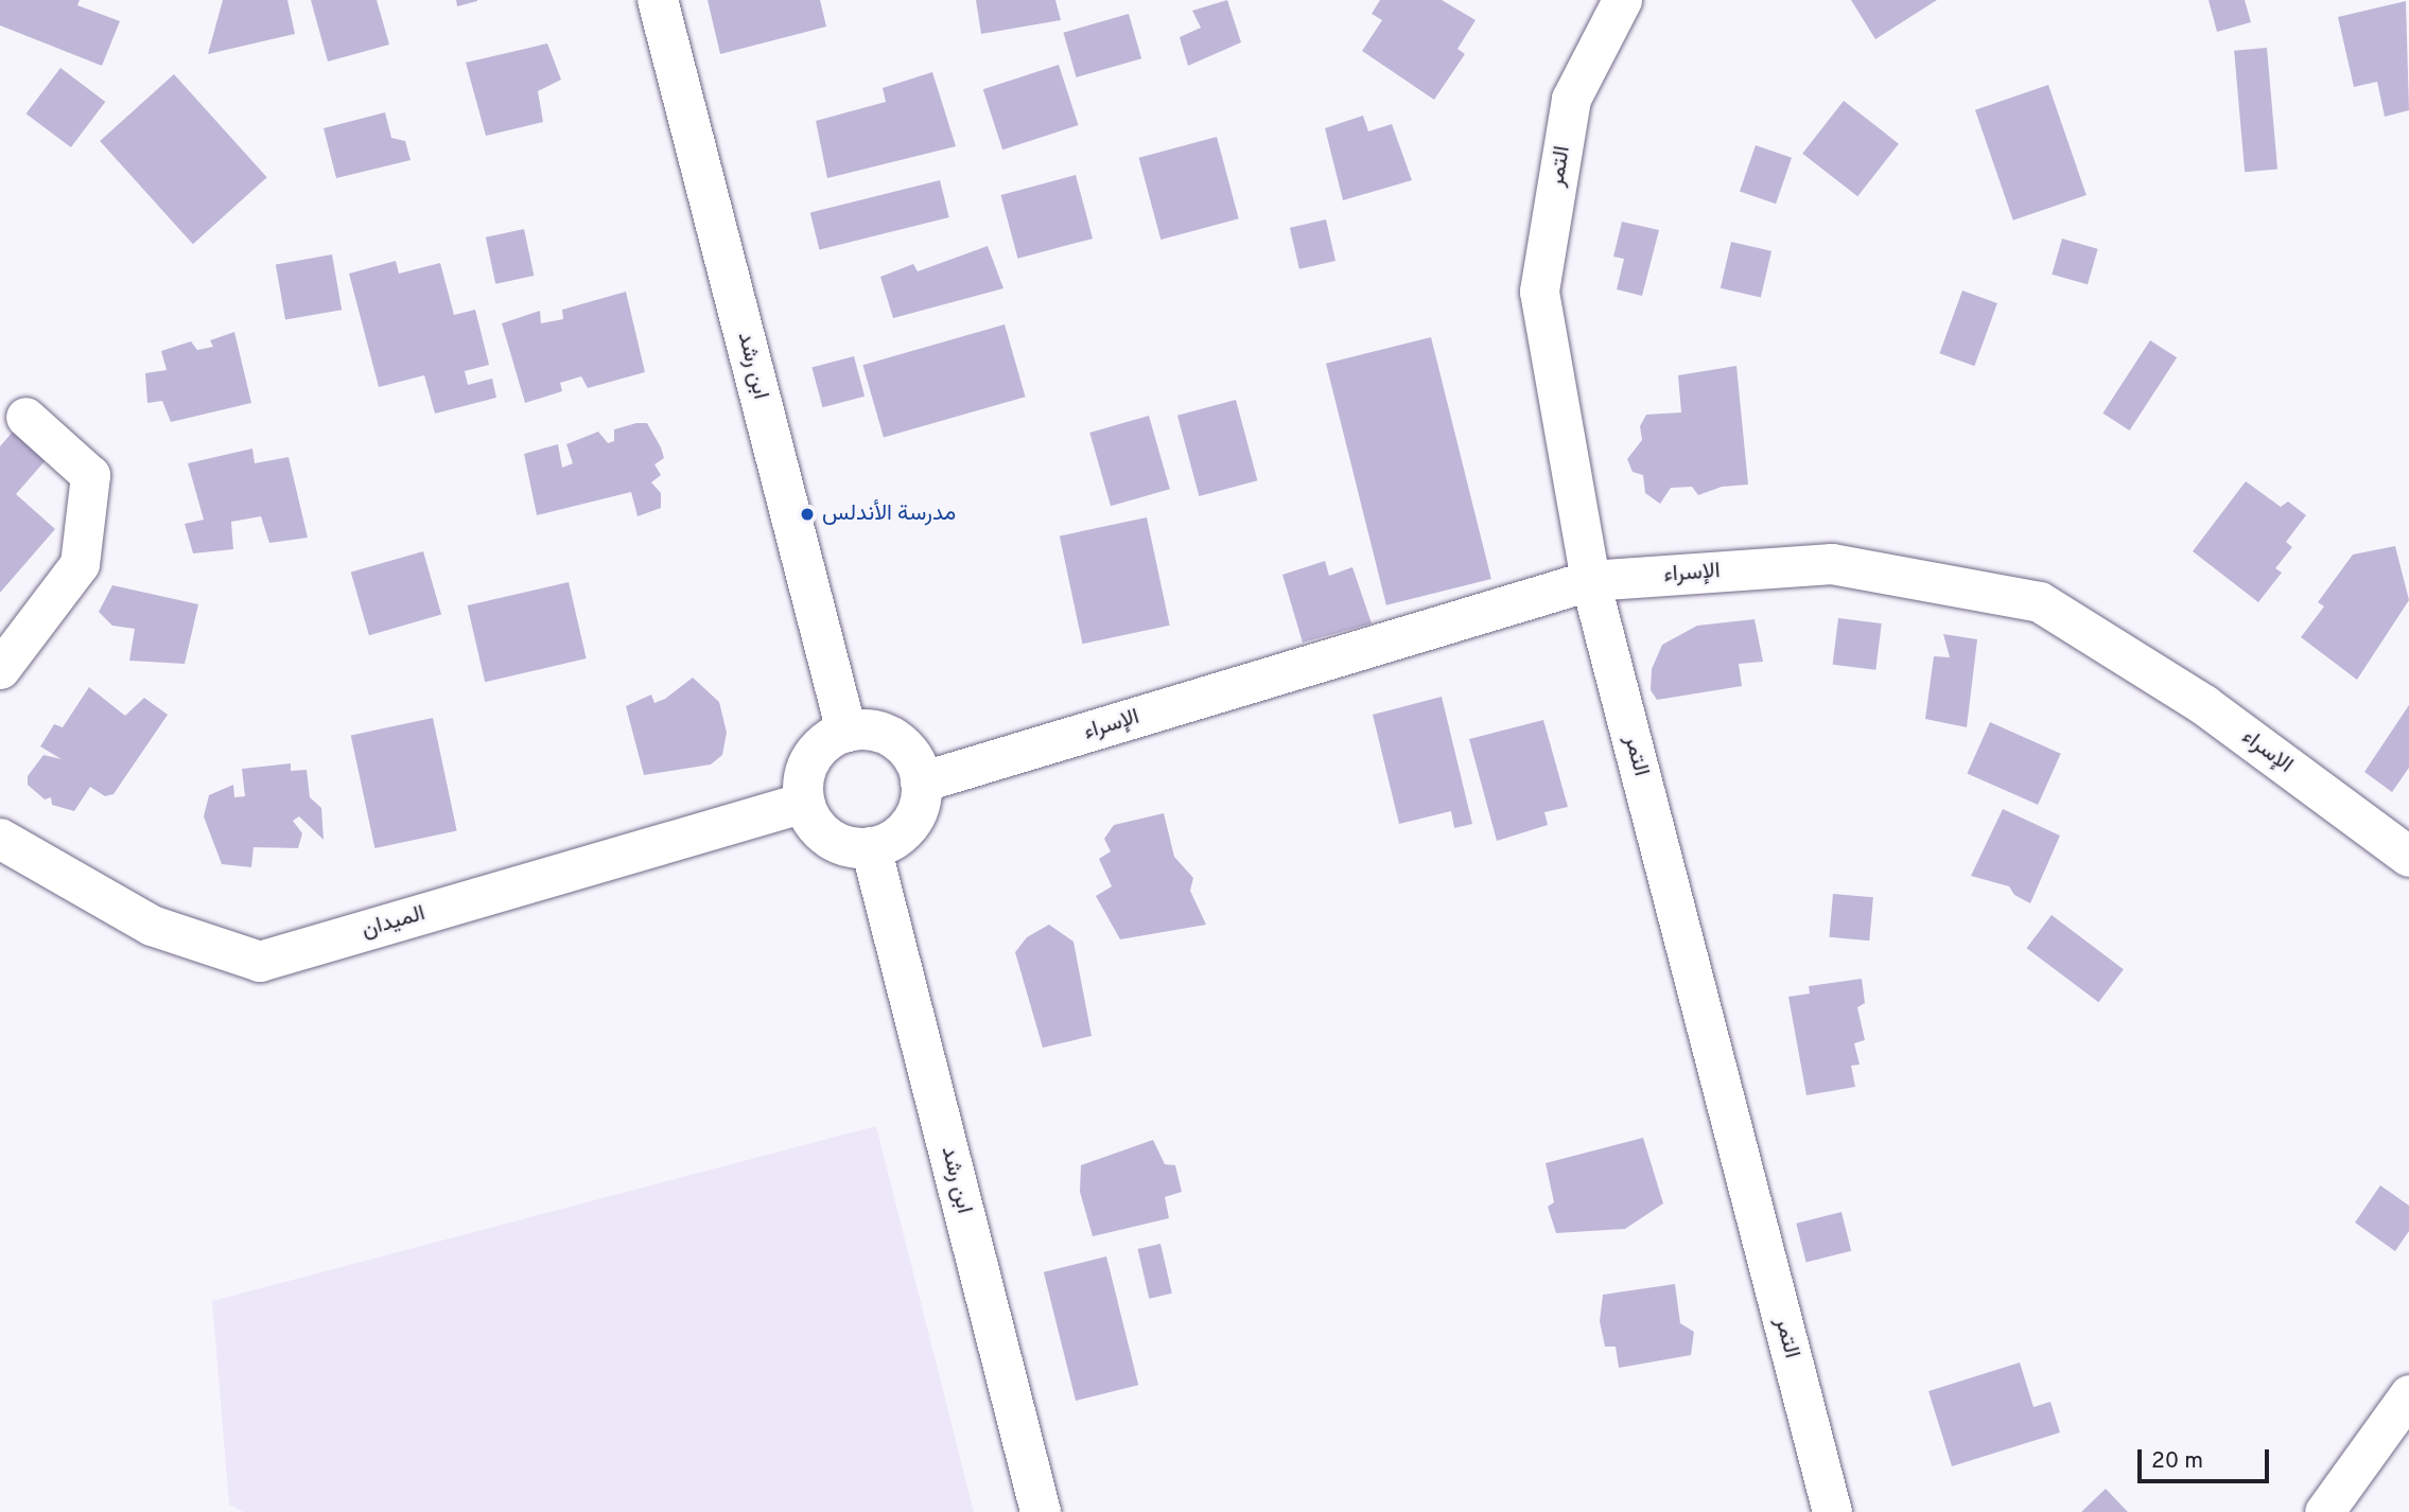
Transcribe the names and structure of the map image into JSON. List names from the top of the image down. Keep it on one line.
{"streets":{"street":["التمر","ابن رشد","الإسراء","الميدان"]},"crossings":[["التمر","الإسراء"],["ابن رشد","الإسراء"],["ابن رشد","الميدان"],["الإسراء","الميدان"]],"places":["مدرسة الأندلس"],"scale_bar":"20 m"}
